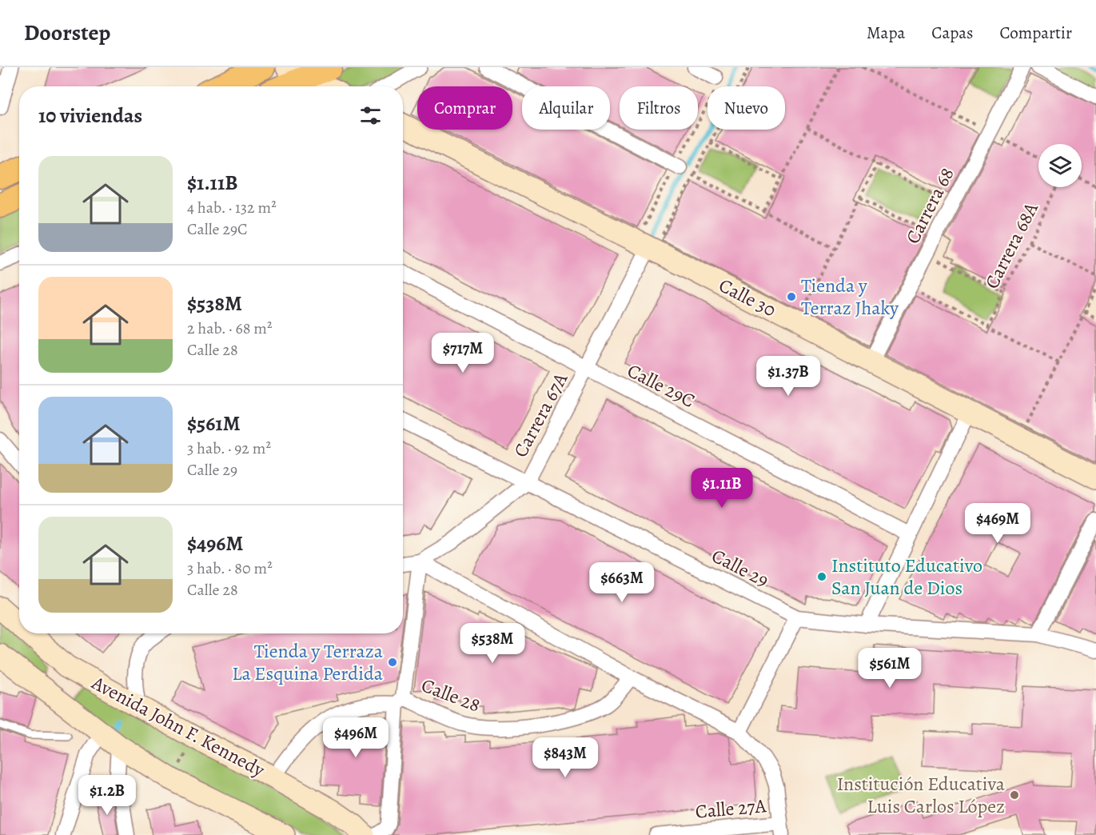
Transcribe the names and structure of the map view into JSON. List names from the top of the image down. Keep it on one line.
{"streets":{"street":["Carrera 68","Calle 30","Calle 29C","Carrera 67A","Calle 29","Calle 28","Avenida John F. Kennedy","Calle 27A"],"path":["Carrera 68A"]},"crossings":[["Carrera 68","Calle 30"],["Calle 30","Carrera 67A"],["Calle 29C","Carrera 67A"],["Carrera 67A","Calle 29"],["Calle 28","Avenida John F. Kennedy"]],"places":["Tienda y Terraz Jhaky","Instituto Educativo San Juan de Dios","Tienda y Terraza La Esquina Perdida","Institución Educativa Luis Carlos López"],"page":{"header":"Doorstep","nav":["Mapa","Capas","Compartir"],"chip":["Comprar","Alquilar","Filtros","Nuevo"],"heading":"10 viviendas","list":[{"name":"$1.11B","note":"4 hab. · 132 m² · Calle 29C"},{"name":"$538M","note":"2 hab. · 68 m² · Calle 28"},{"name":"$561M","note":"3 hab. · 92 m² · Calle 29"},{"name":"$496M","note":"3 hab. · 80 m² · Calle 28"}],"price":["$717M","$1.37B","$1.11B","$469M","$663M","$538M","$561M","$496M","$843M","$1.2B"]}}
